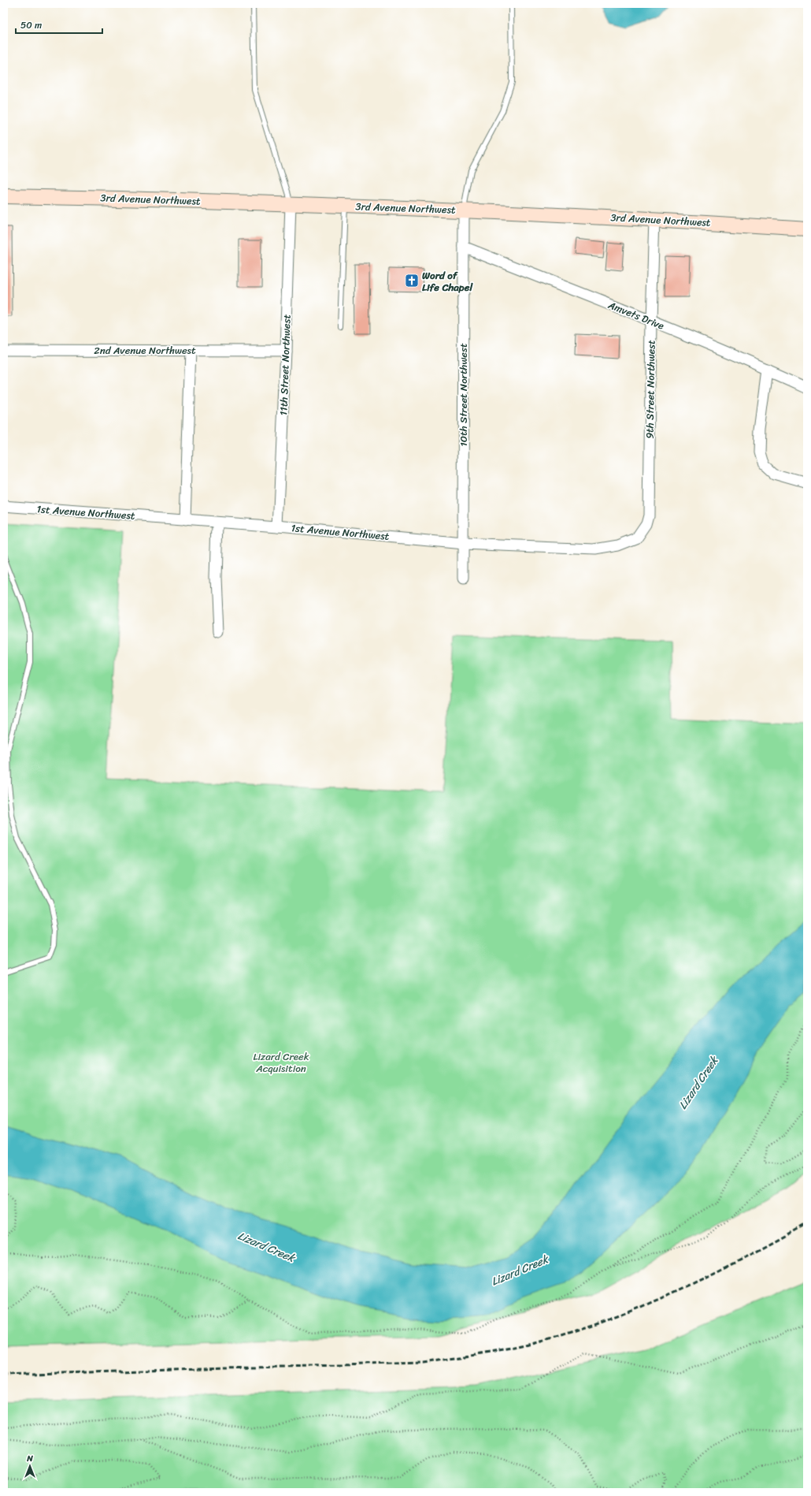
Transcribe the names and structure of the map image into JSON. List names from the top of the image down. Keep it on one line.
{"streets":{"main road":["3rd Avenue Northwest"],"street":["Amvets Drive","2nd Avenue Northwest","11th Street Northwest","9th Street Northwest","10th Street Northwest","1st Avenue Northwest"]},"crossings":[["3rd Avenue Northwest","11th Street Northwest"],["3rd Avenue Northwest","9th Street Northwest"],["3rd Avenue Northwest","10th Street Northwest"],["Amvets Drive","9th Street Northwest"],["Amvets Drive","10th Street Northwest"],["2nd Avenue Northwest","11th Street Northwest"],["11th Street Northwest","1st Avenue Northwest"],["9th Street Northwest","1st Avenue Northwest"],["10th Street Northwest","1st Avenue Northwest"]],"water":["Lizard Creek"],"parks":["Lizard Creek Acquisition"],"places":{"church":["Word of Life Chapel"]},"scale_bar":"50 m","north":"top"}
